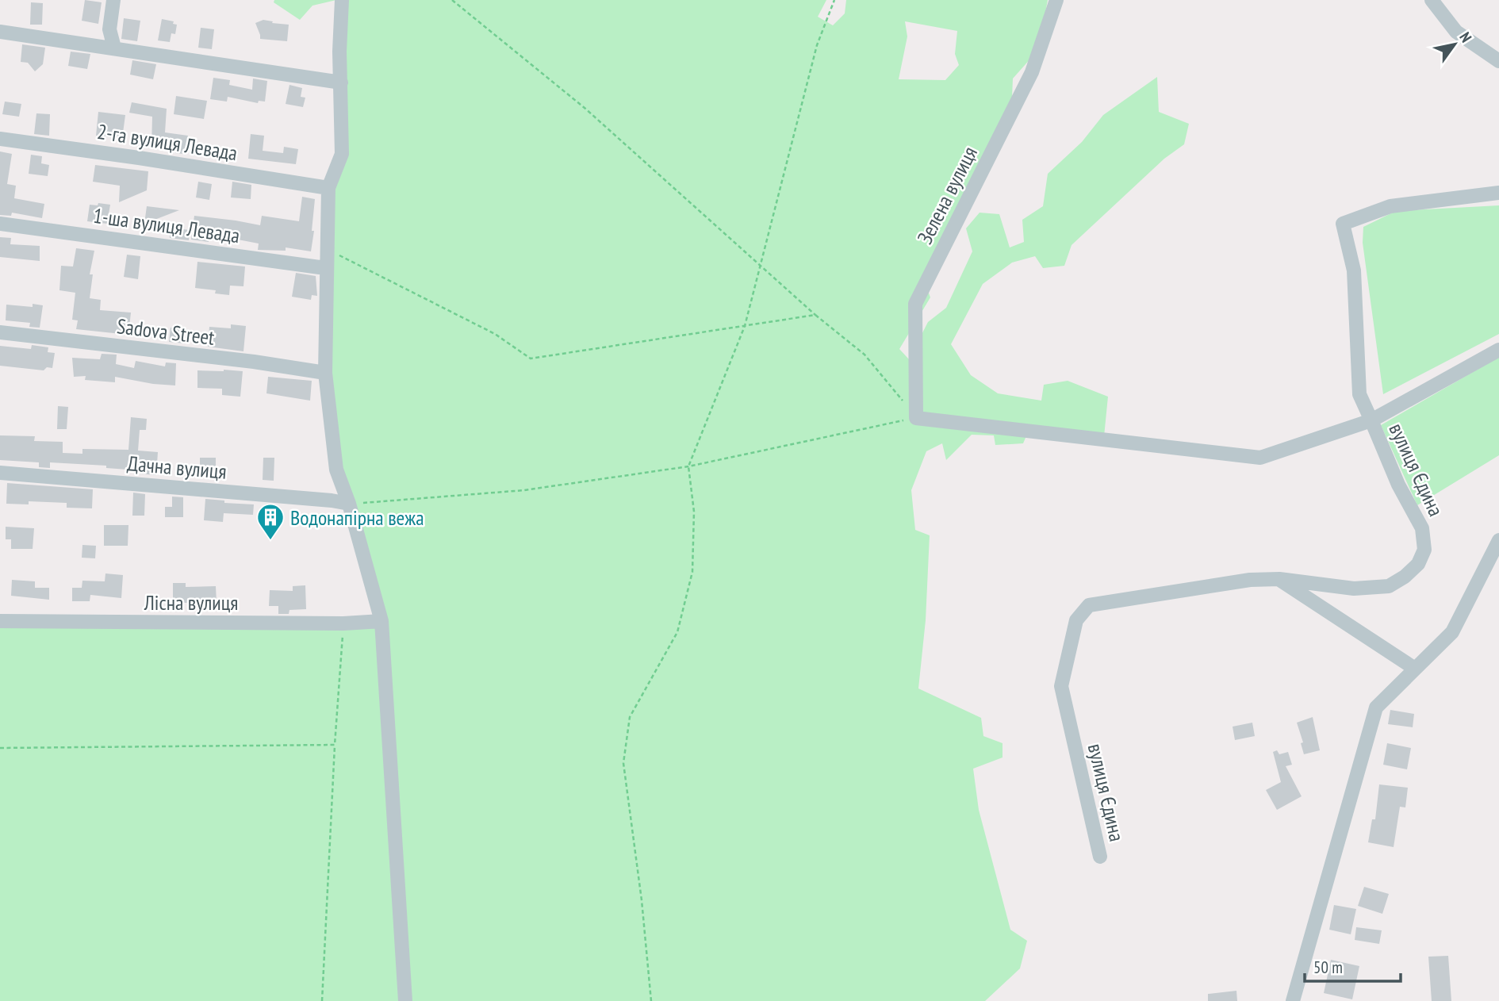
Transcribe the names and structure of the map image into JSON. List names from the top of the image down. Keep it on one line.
{"streets":{"street":["2-га вулиця Левада","Зелена вулиця","1-ша вулиця Левада","Sadova Street","Дачна вулиця","вулиця Єдина","Лісна вулиця"]},"crossings":[["Зелена вулиця","вулиця Єдина"]],"places":{"building":["Водонапірна вежа"]},"scale_bar":"50 m","north":"top right"}
